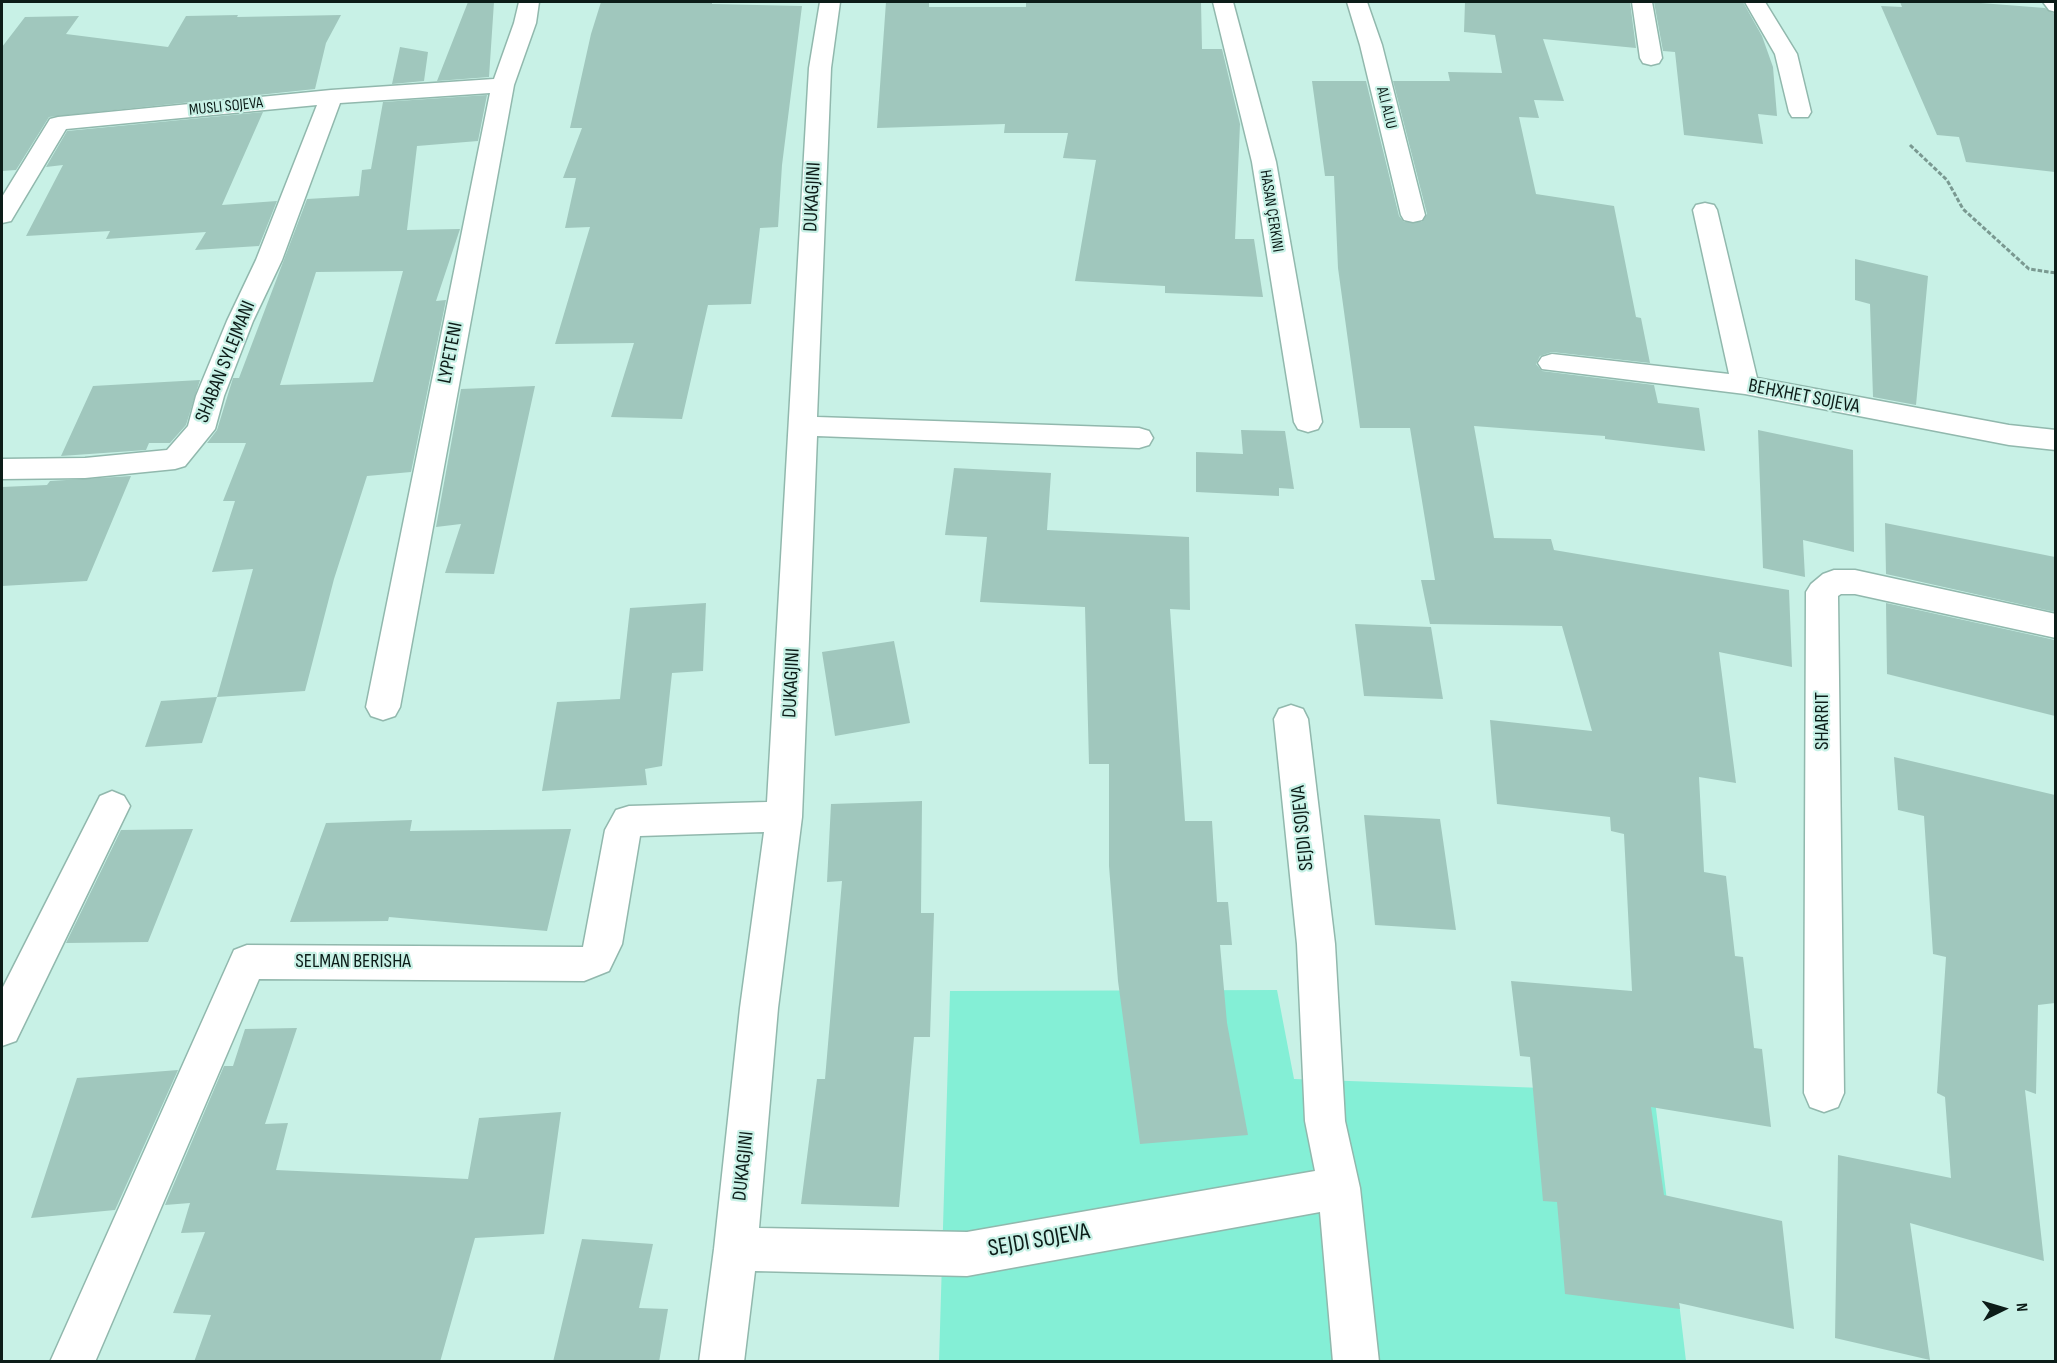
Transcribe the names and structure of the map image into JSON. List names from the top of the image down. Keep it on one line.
{"streets":{"street":["MUSLI SOJEVA","ALI ALIU","DUKAGJINI","HASAN ÇERKINI","LYPETENI","SHABAN SYLEJMANI","BEHXHET SOJEVA","SHARRIT","SEJDI SOJEVA","SELMAN BERISHA"]},"crossings":[["MUSLI SOJEVA","LYPETENI"],["MUSLI SOJEVA","SHABAN SYLEJMANI"],["DUKAGJINI","SEJDI SOJEVA"],["DUKAGJINI","SELMAN BERISHA"]],"north":"right"}
